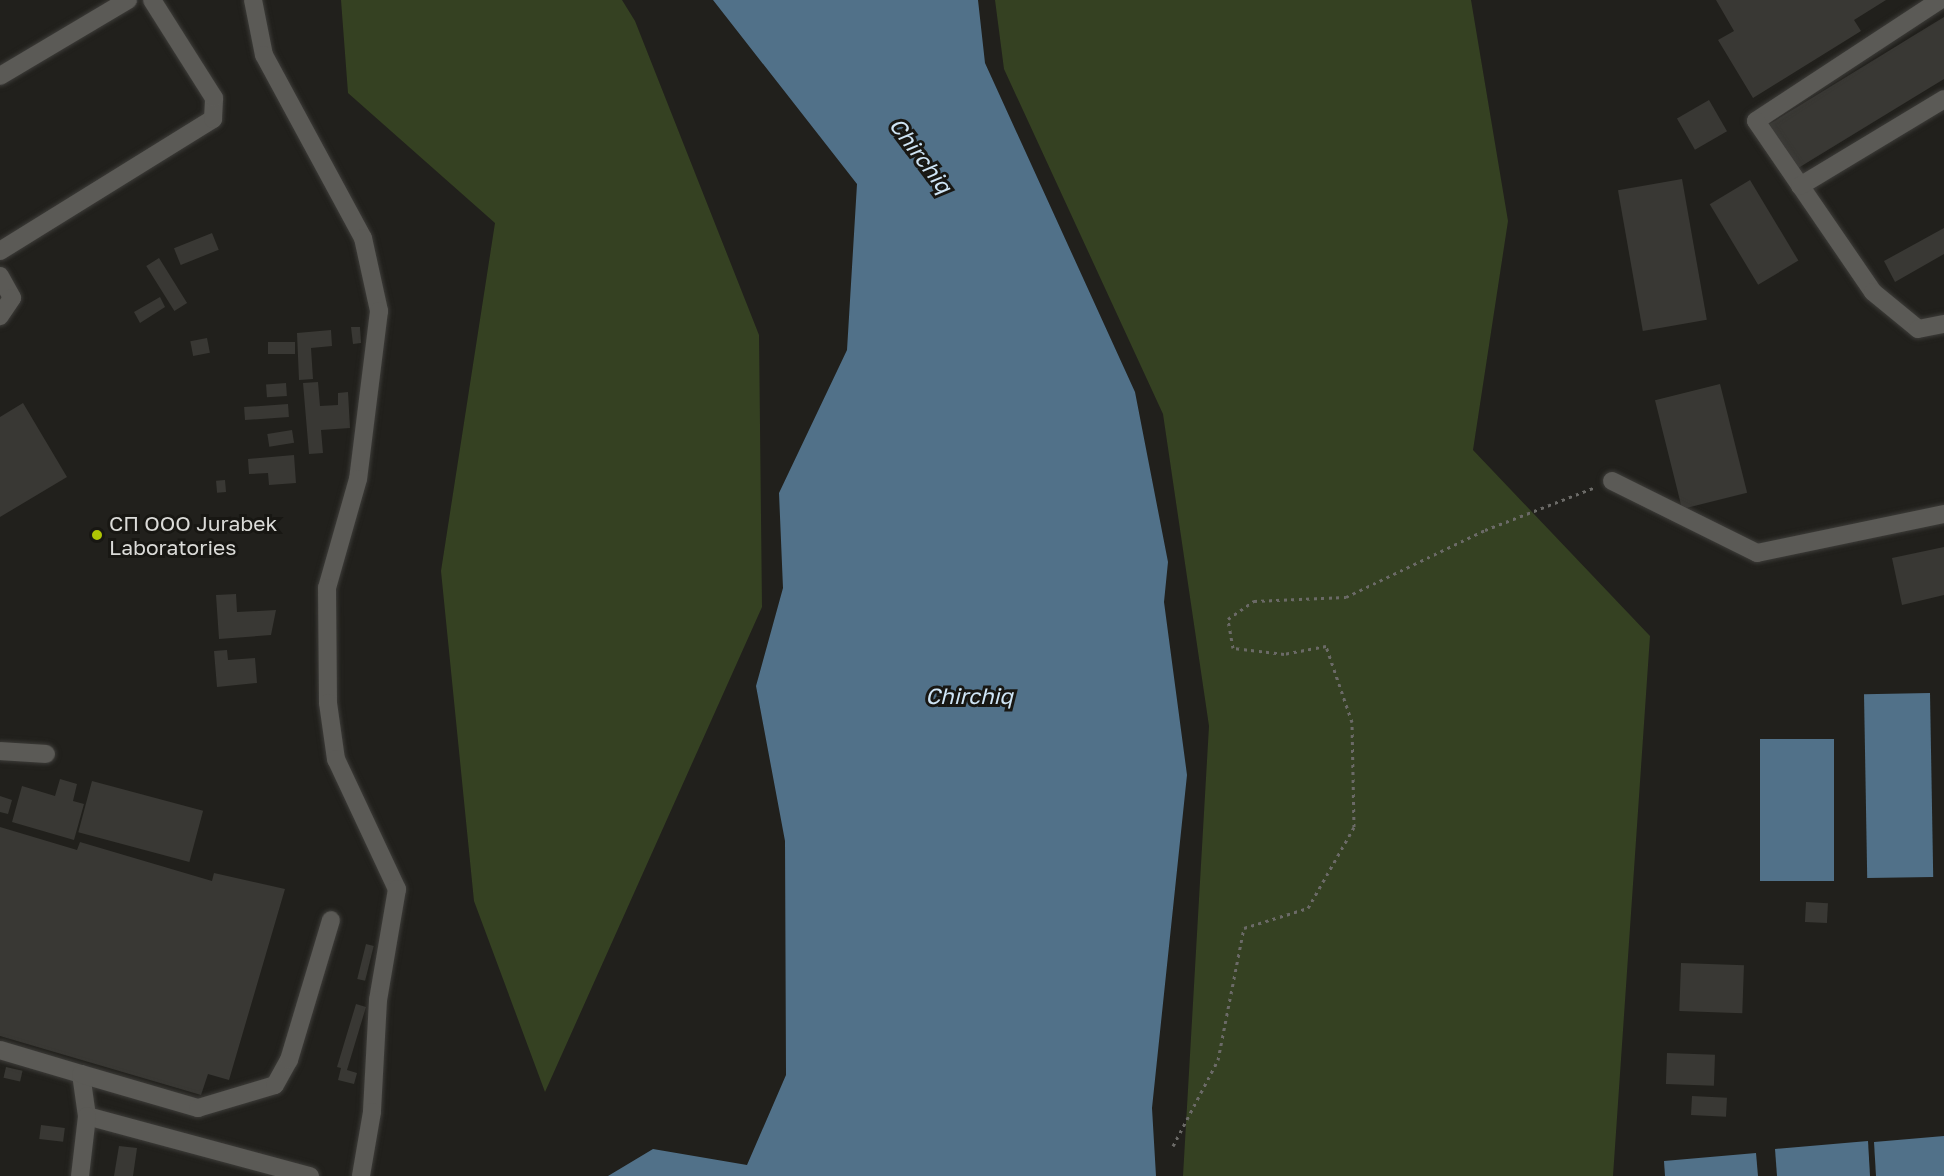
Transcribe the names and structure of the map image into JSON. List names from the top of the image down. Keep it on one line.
{"water":["Chirchiq"],"places":["СП ООО Jurabek Laboratories"]}
